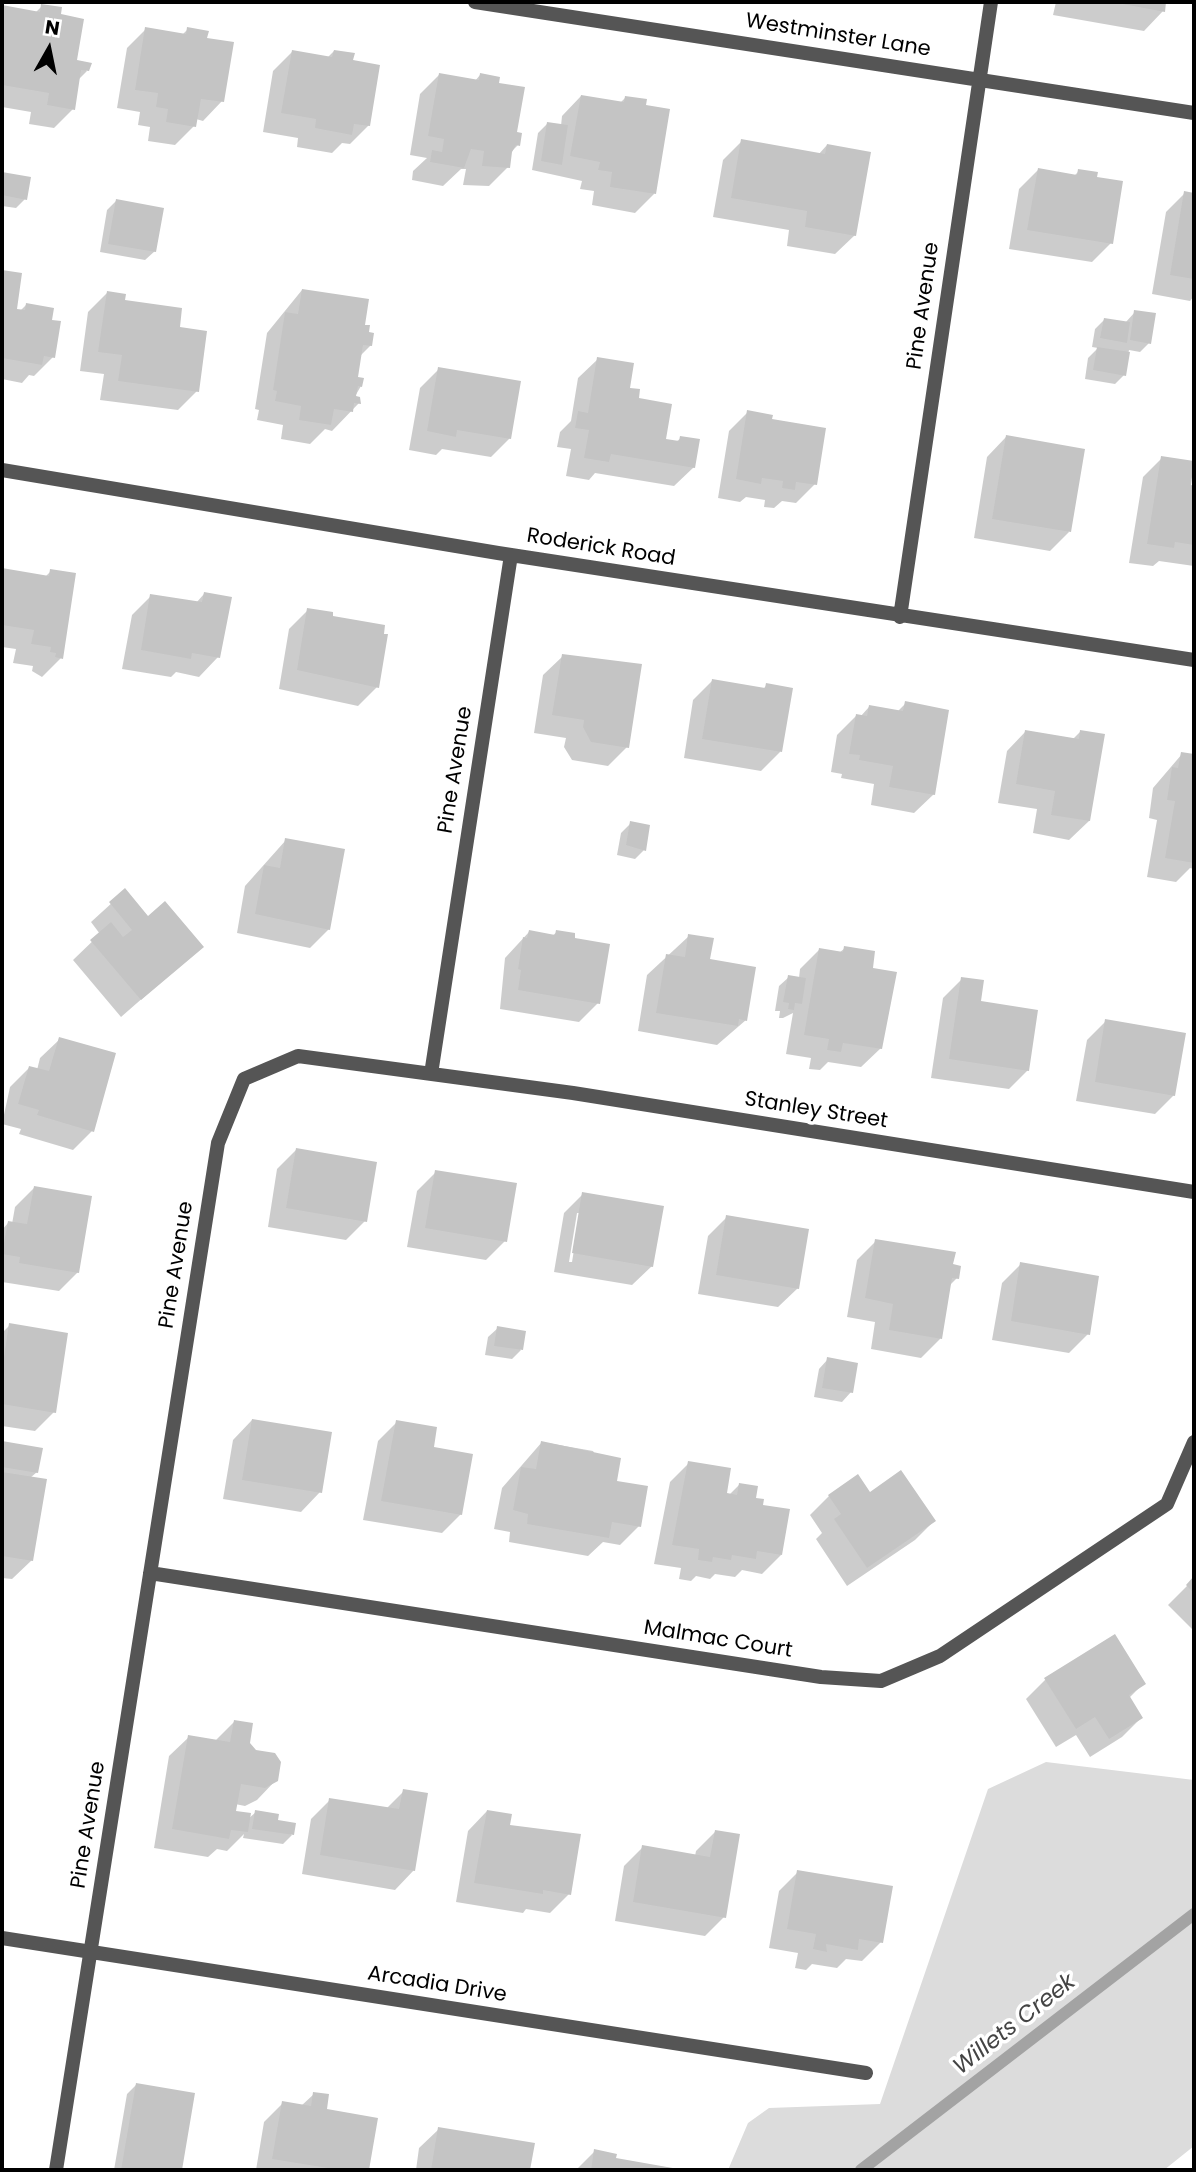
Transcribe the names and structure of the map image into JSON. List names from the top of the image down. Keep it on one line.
{"streets":{"street":["Westminster Lane","Pine Avenue","Roderick Road","Stanley Street","Malmac Court","Arcadia Drive"]},"crossings":[["Westminster Lane","Pine Avenue"],["Pine Avenue","Roderick Road"],["Pine Avenue","Stanley Street"],["Pine Avenue","Malmac Court"],["Pine Avenue","Arcadia Drive"]],"water":["Willets Creek"],"north":"top"}
